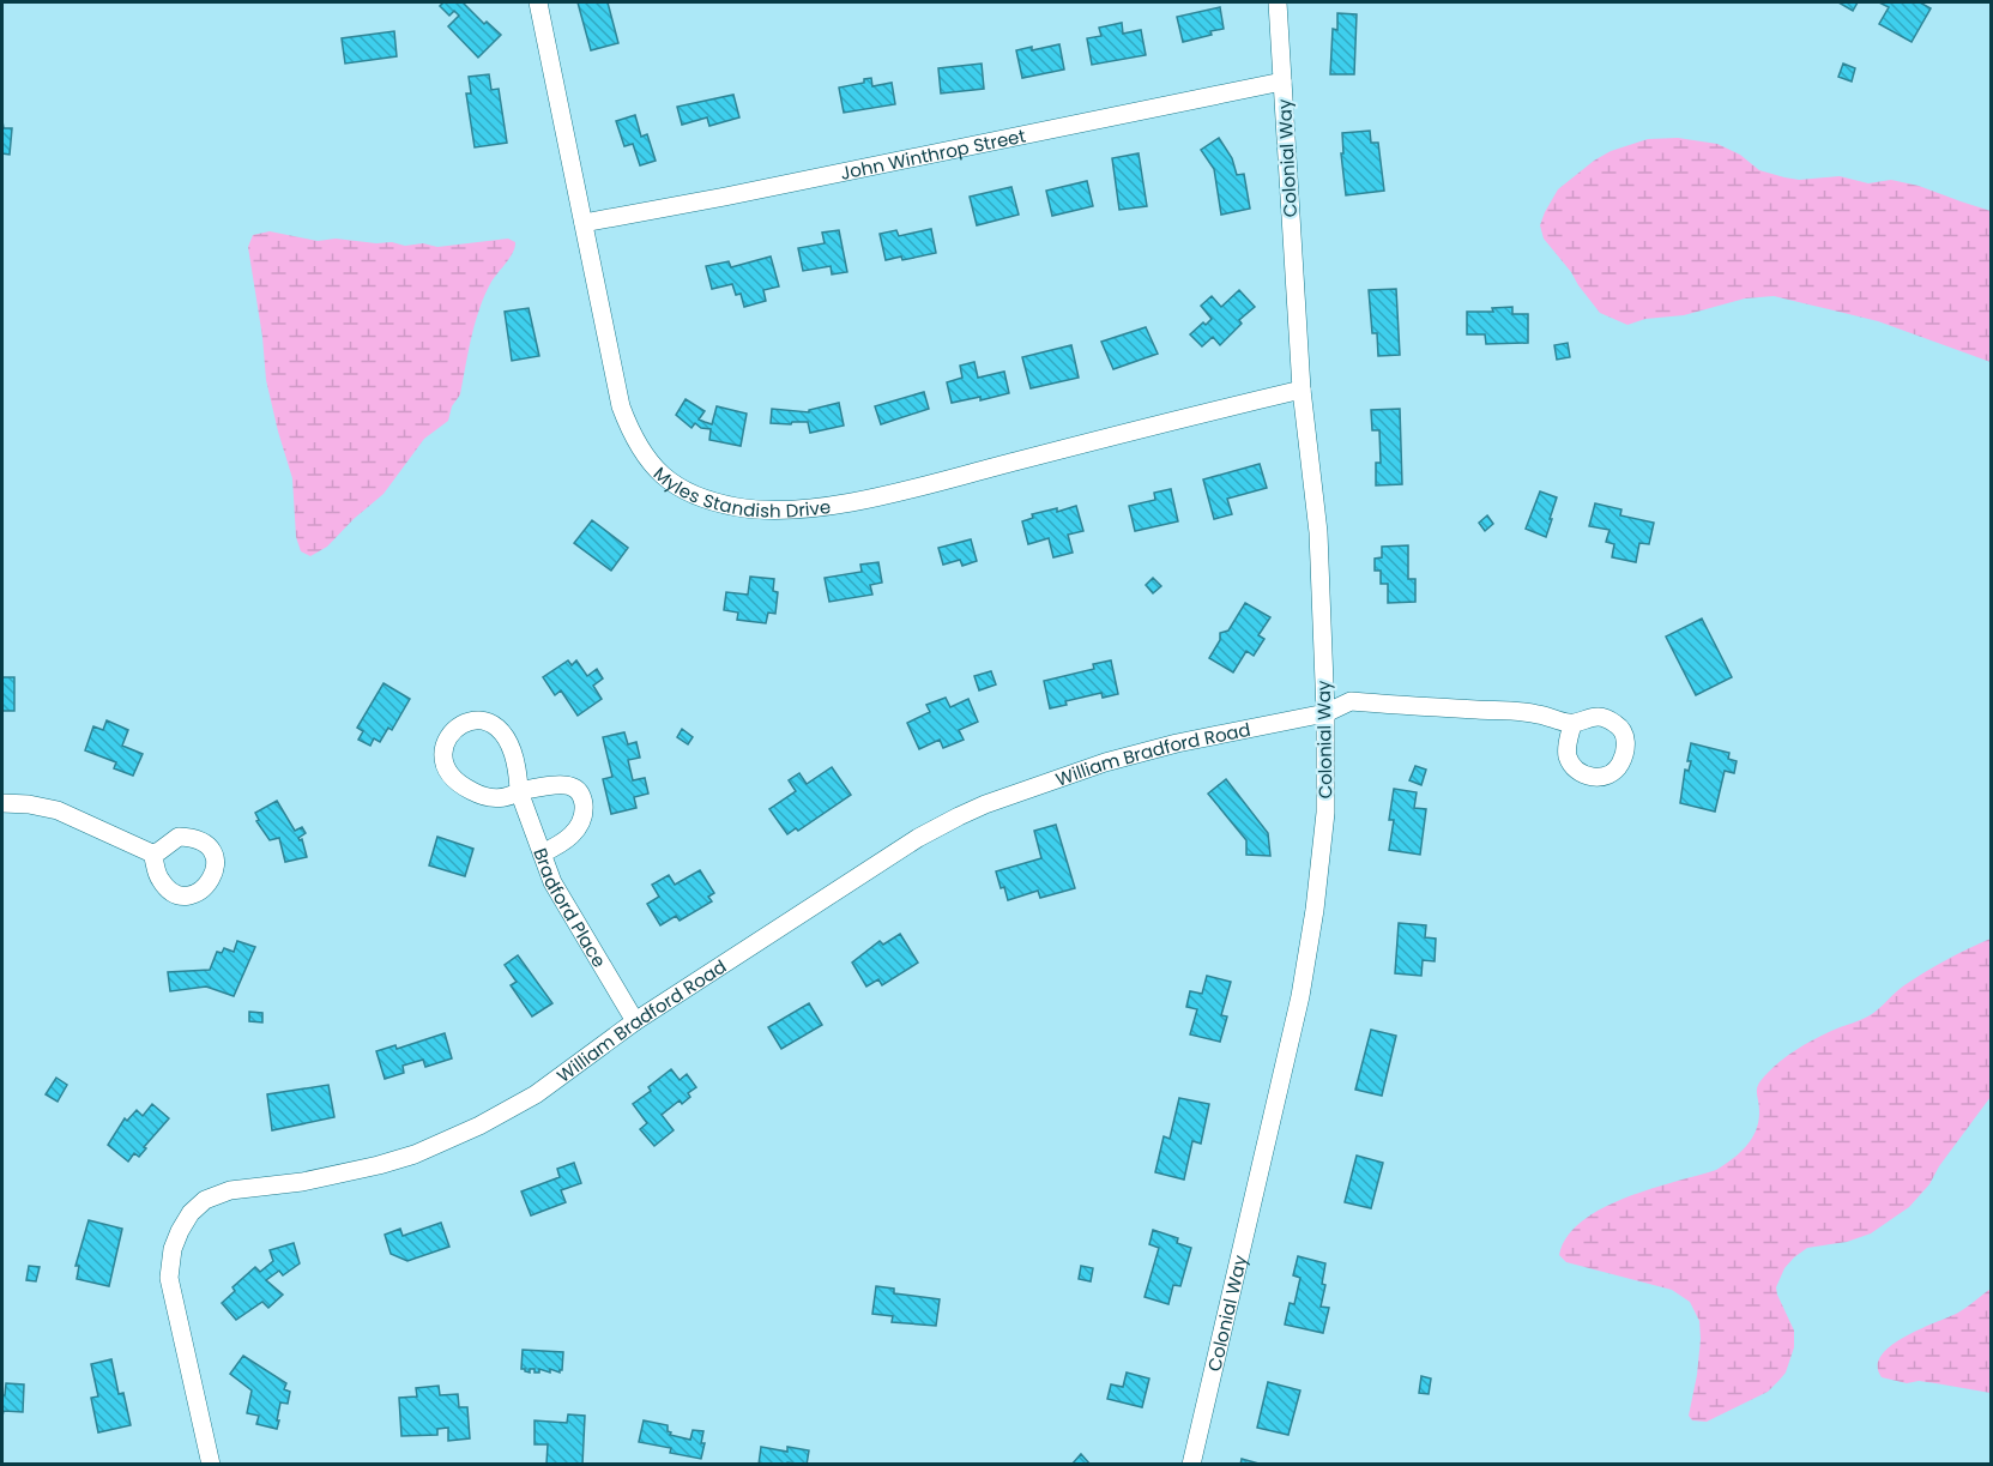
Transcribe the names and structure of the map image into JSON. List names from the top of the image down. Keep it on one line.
{"streets":{"street":["John Winthrop Street","Colonial Way","Myles Standish Drive","William Bradford Road","Bradford Place"]},"crossings":[["John Winthrop Street","Colonial Way"],["John Winthrop Street","Myles Standish Drive"],["Colonial Way","Myles Standish Drive"],["Colonial Way","William Bradford Road"],["William Bradford Road","Bradford Place"]]}
